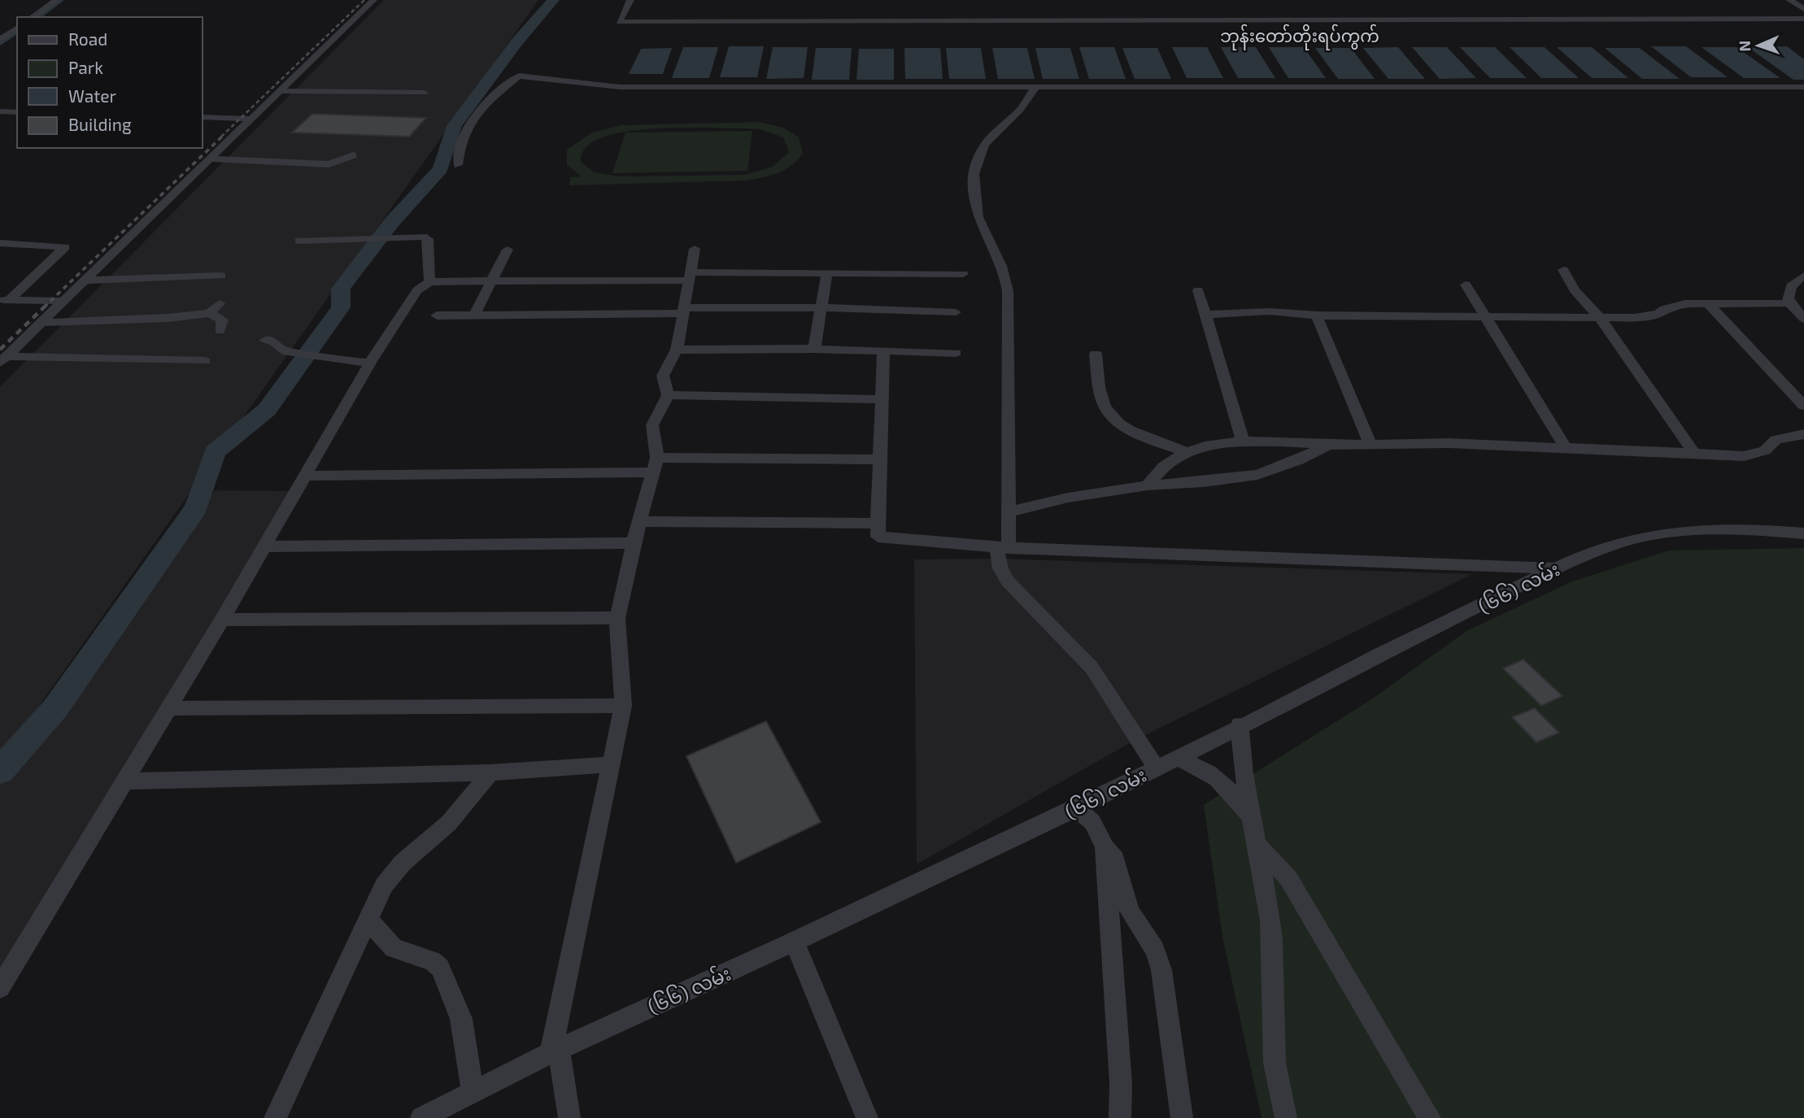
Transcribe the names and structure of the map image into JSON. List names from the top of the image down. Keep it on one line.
{"streets":{"street":["(၆၆) လမ်း"]},"districts":["ဘုန်းတော်တိုးရပ်ကွက်"],"legend":["Road","Park","Water","Building"],"north":"left"}
